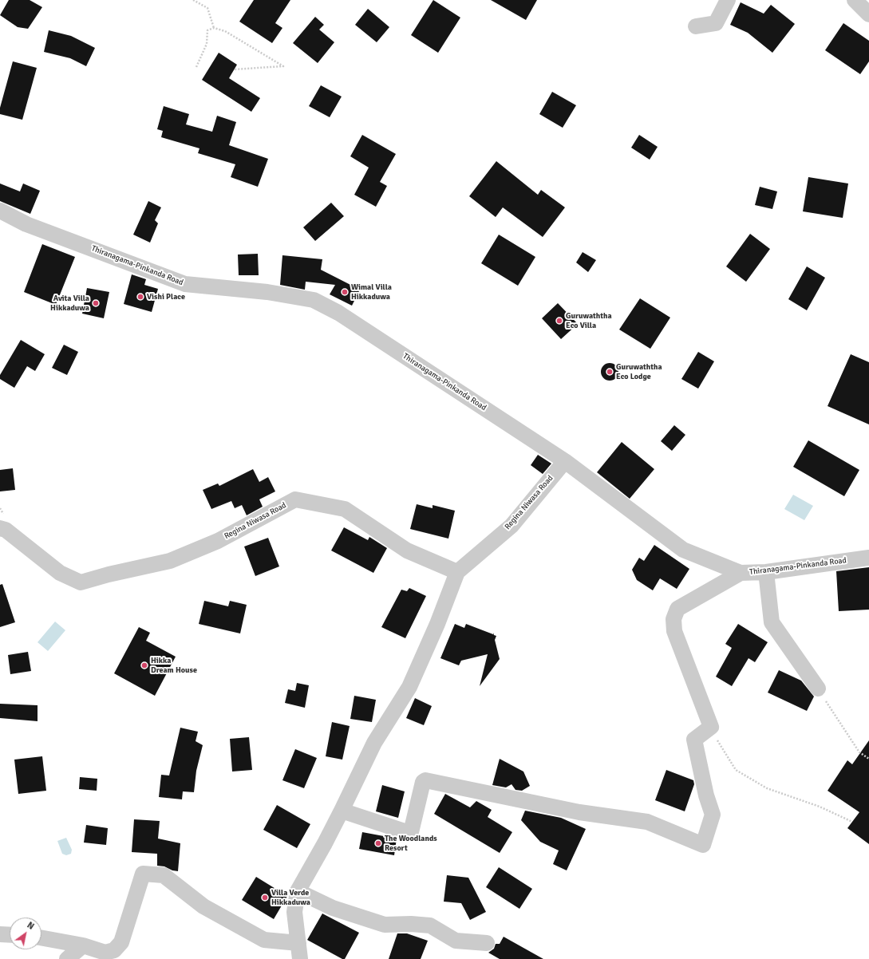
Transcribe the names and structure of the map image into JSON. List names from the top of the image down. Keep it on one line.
{"streets":{"street":["Thiranagama-Pinkanda Road","Regina Niwasa Road"]},"crossings":[["Thiranagama-Pinkanda Road","Regina Niwasa Road"]],"places":["Wimal Villa Hikkaduwa","Vishi Place","Avita Villa Hikkaduwa","Guruwaththa Eco Villa","Guruwaththa Eco Lodge","Hikka Dream House","The Woodlands Resort","Villa Verde Hikkaduwa"],"north":"top right"}
